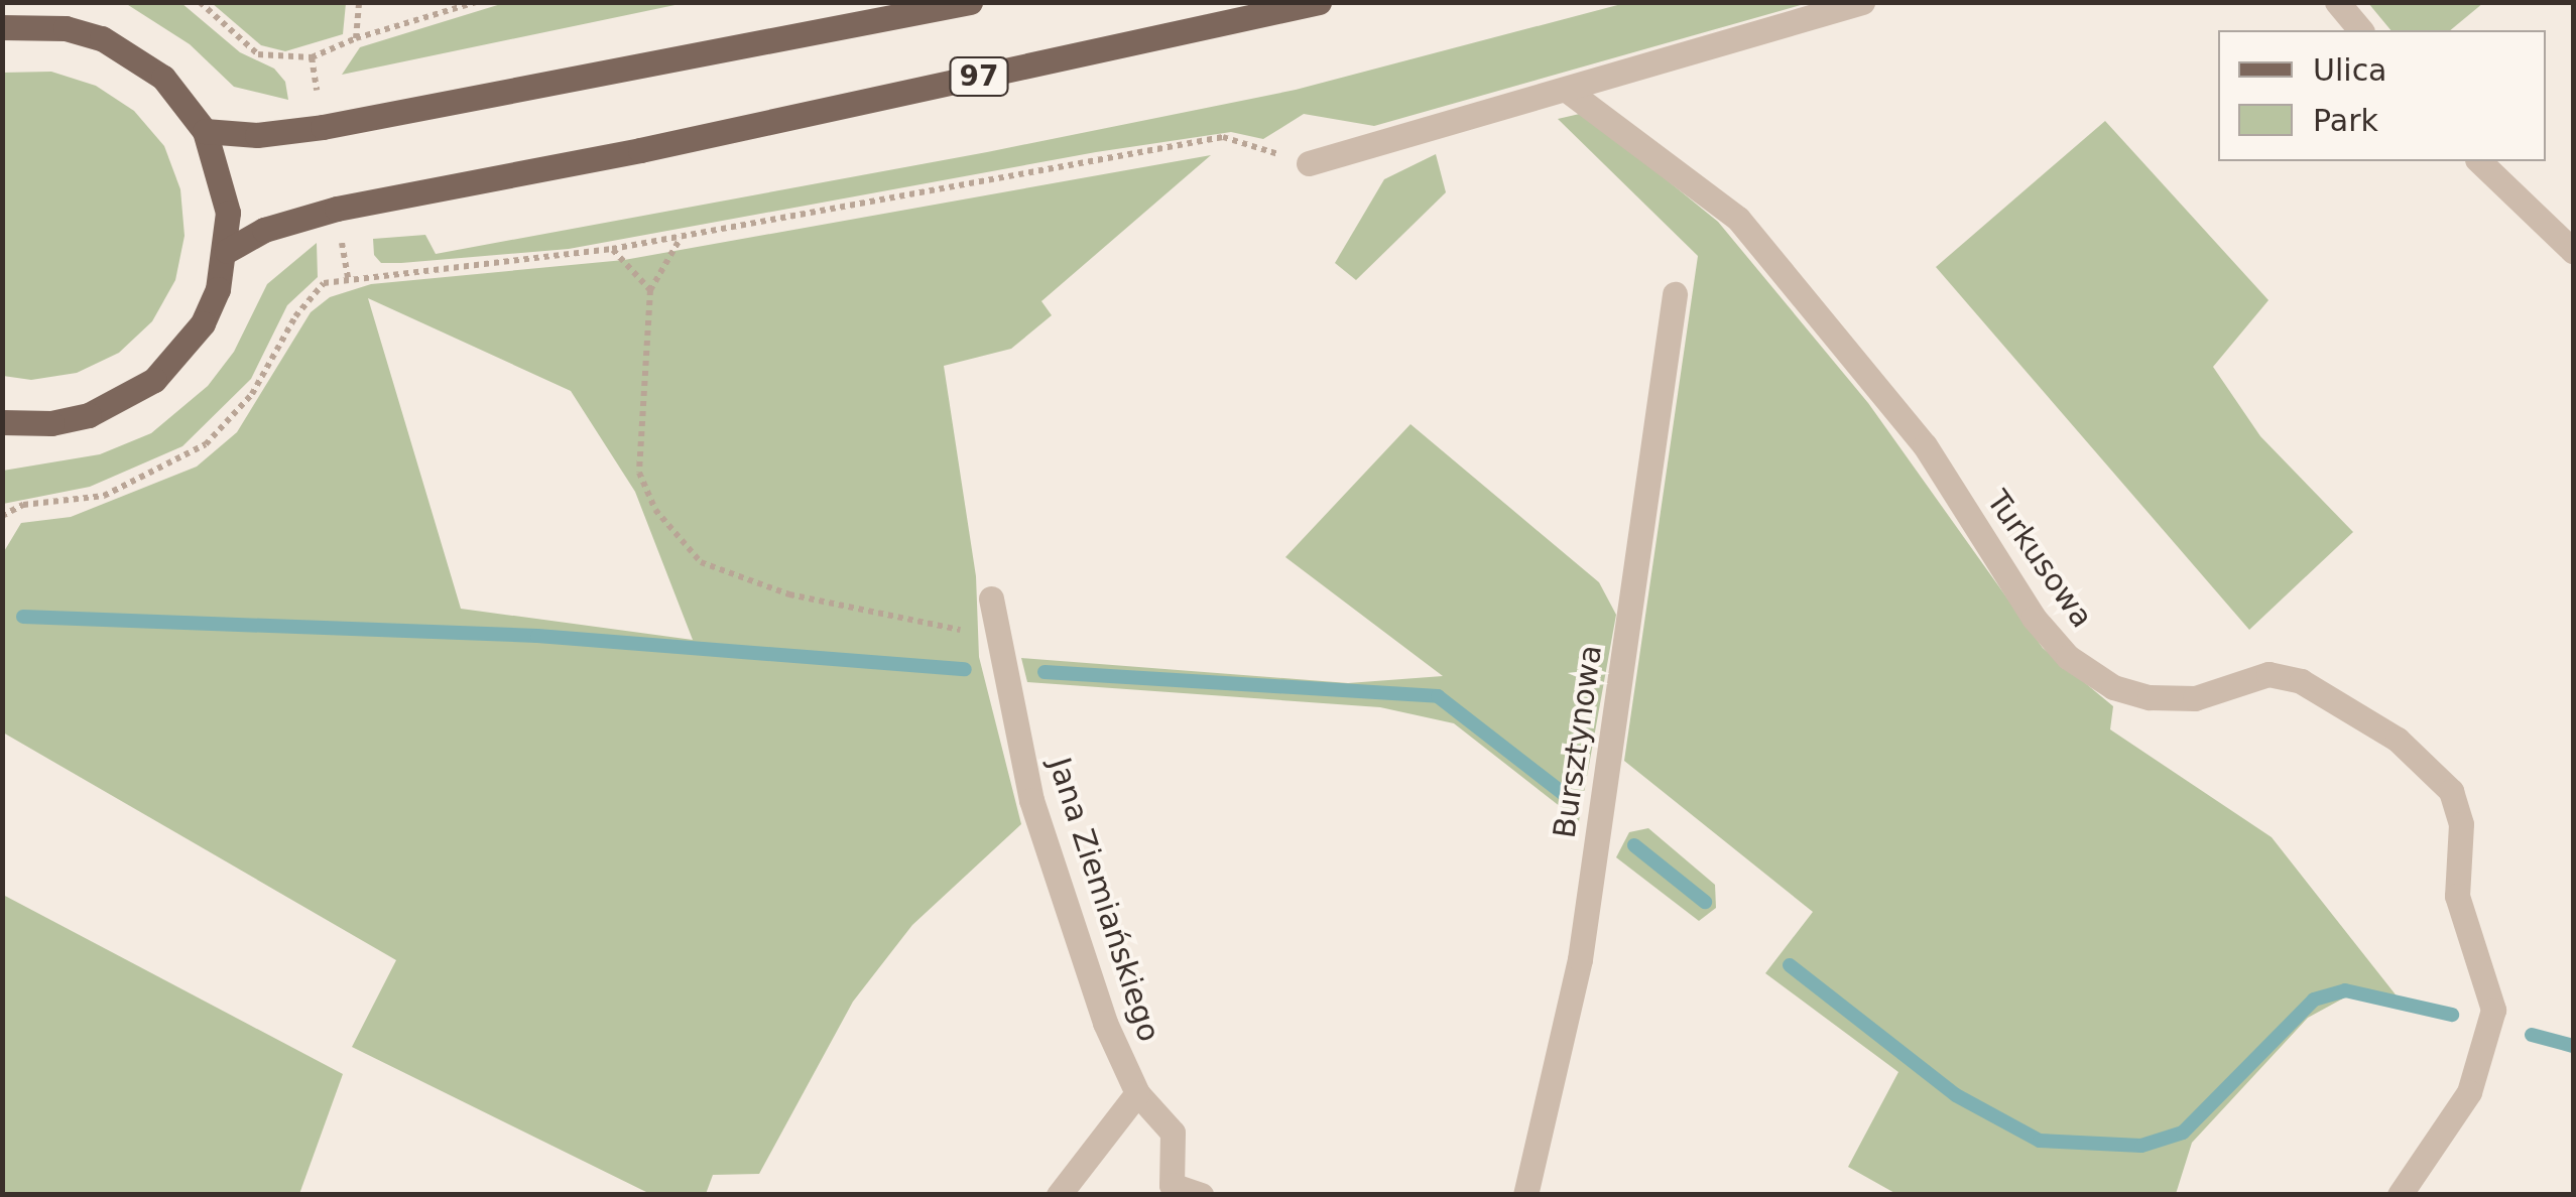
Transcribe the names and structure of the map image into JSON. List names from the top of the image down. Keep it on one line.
{"streets":{"main road":["97"],"street":["Turkusowa","Bursztynowa","Jana Ziemiańskiego"]},"legend":["Ulica","Park"]}
